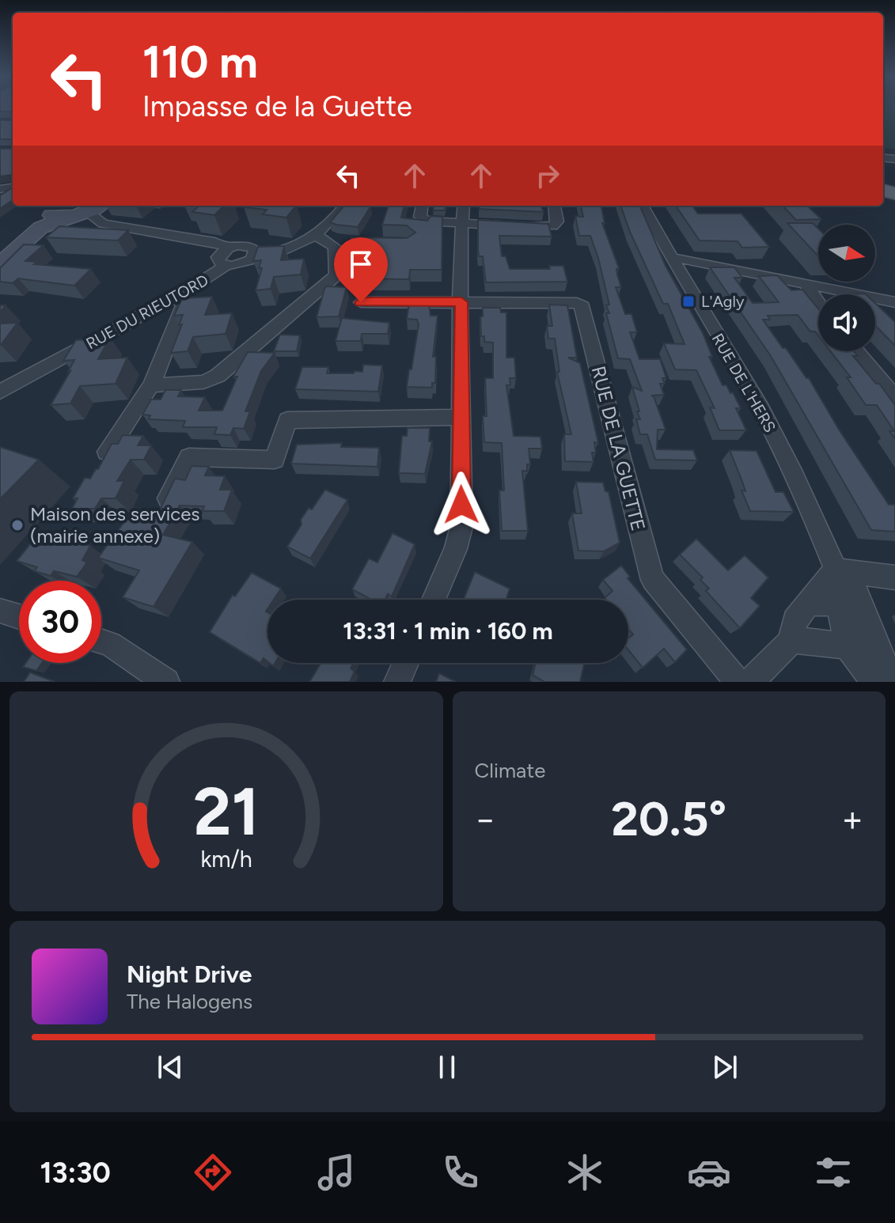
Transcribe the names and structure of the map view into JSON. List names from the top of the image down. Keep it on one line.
{"streets":{"street":["RUE DU RIEUTORD","RUE DE L'HERS","RUE DE LA GUETTE"]},"places":{"transit":["L'Agly"],"other":["Maison des services (mairie annexe)"]},"north":"right","page":{"turn":["110 m","Impasse de la Guette"],"limit":"30","trip":"13:31 · 1 min · 160 m","tile":"Climate","heat":["−","20.5°","+"],"song":["Night Drive","The Halogens"],"tabs":"13:30","gauge":["21","km/h"]}}
